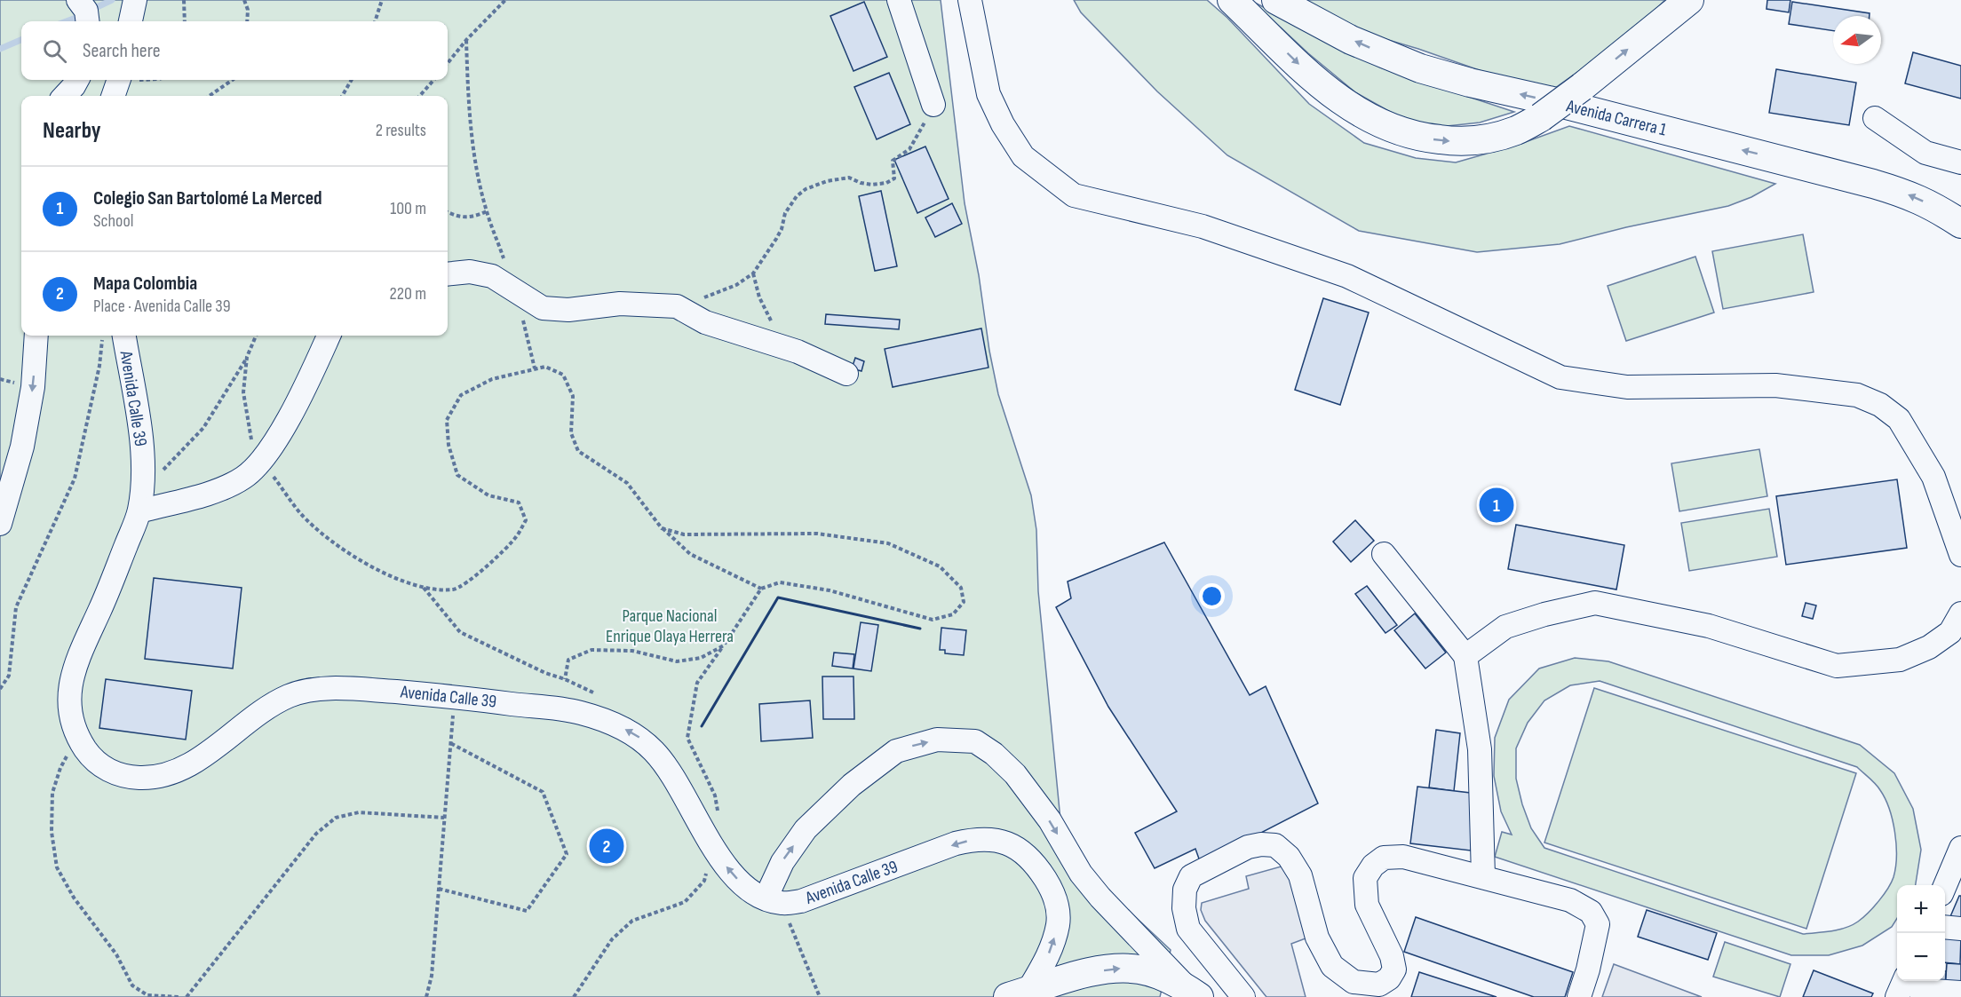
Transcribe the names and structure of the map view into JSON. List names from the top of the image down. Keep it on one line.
{"streets":{"main road":["Avenida Carrera 1"],"street":["Avenida Calle 39"]},"one_way":["Avenida Carrera 1"],"parks":["Parque Nacional Enrique Olaya Herrera"],"north":"left","page":{"search":"Search here","heading":["Nearby","2 results"],"list":[{"mark":"1","name":"Colegio San Bartolomé La Merced","note":"School","value":"100 m"},{"mark":"2","name":"Mapa Colombia","note":"Place · Avenida Calle 39","value":"220 m"}],"pins":["1","2"],"map_buttons":["+","−"]}}
